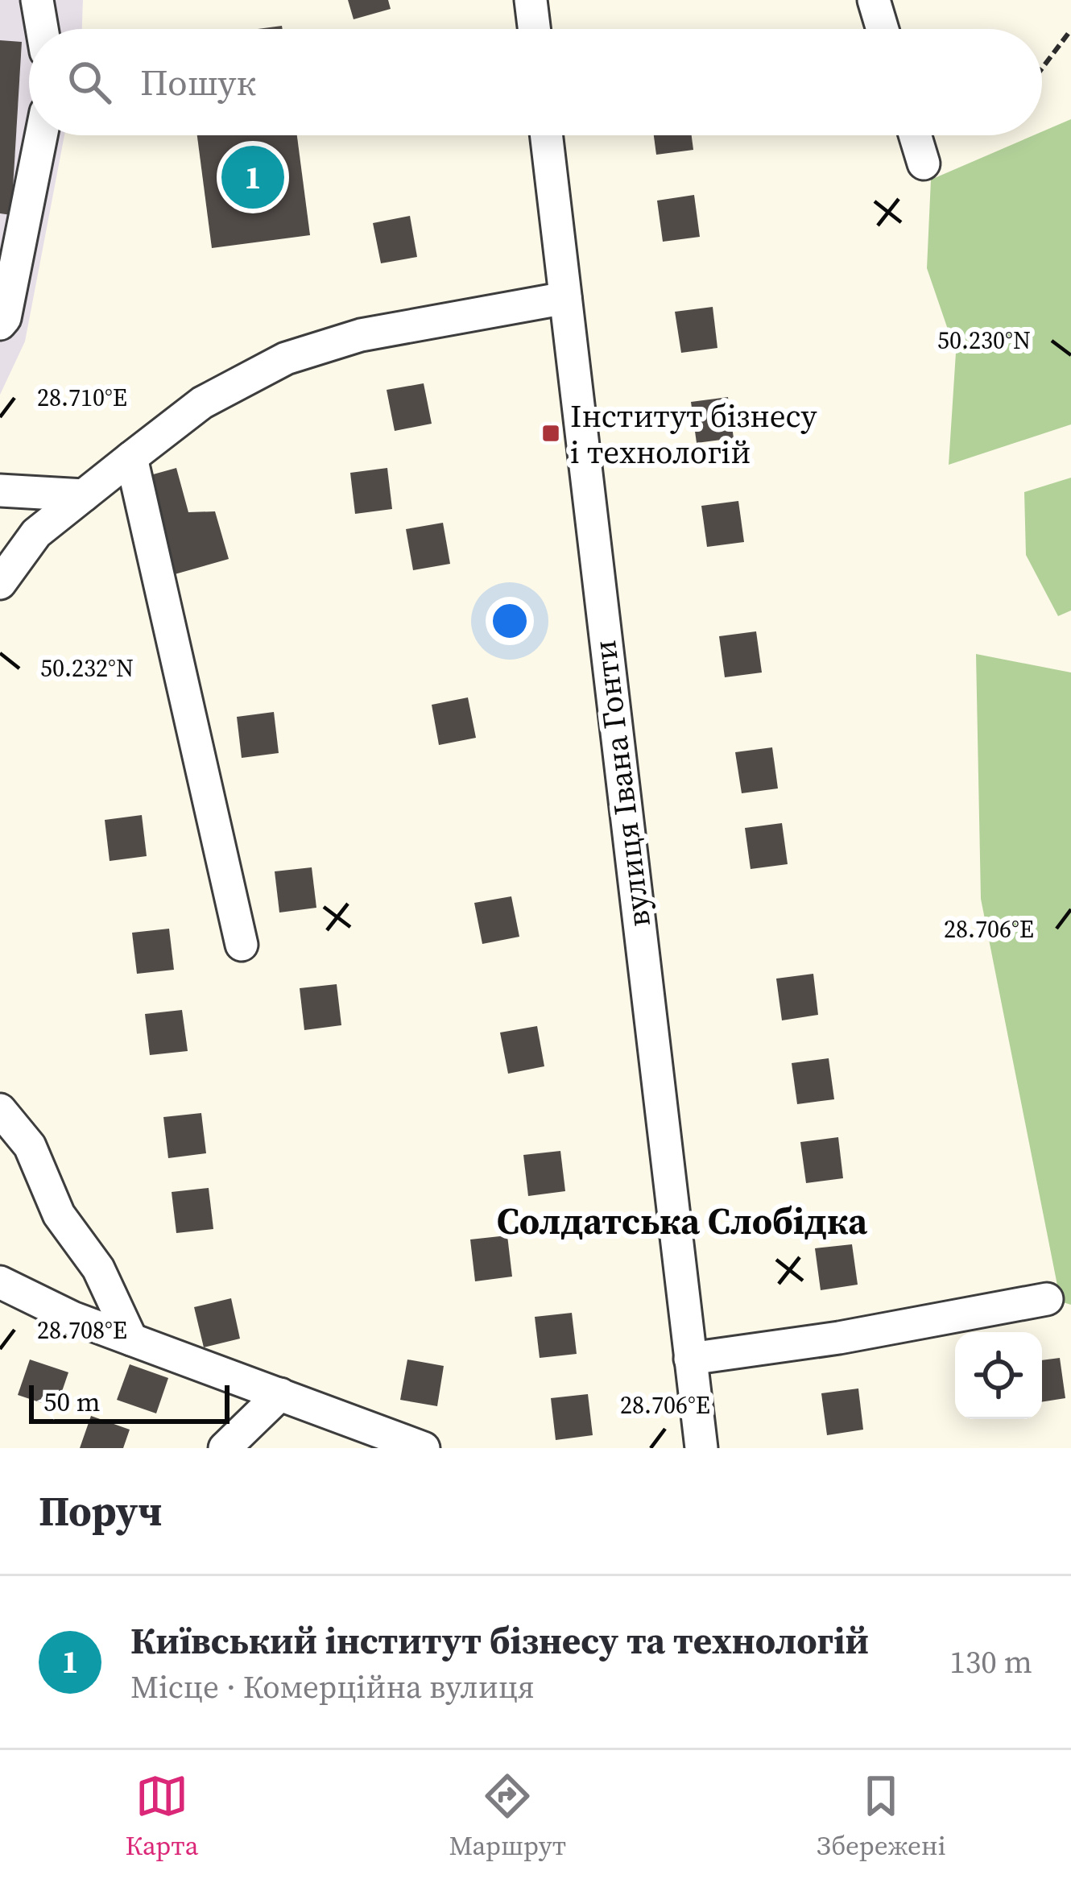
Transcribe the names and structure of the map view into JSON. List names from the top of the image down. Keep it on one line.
{"streets":{"street":["вулиця Івана Гонти"]},"districts":["Солдатська Слобідка"],"places":{"transit":["Інститут бізнесу і технологій"]},"scale_bar":"50 m","page":{"search":"Пошук","pins":"1","scale":"50 m","heading":"Поруч","list":[{"mark":"1","name":"Київський інститут бізнесу та технологій","note":"Місце · Комерційна вулиця","value":"130 m"}],"nav":["Карта","Маршрут","Збережені"]},"coordinates":["50.230°N","28.710°E","50.232°N","28.706°E","28.708°E"]}
